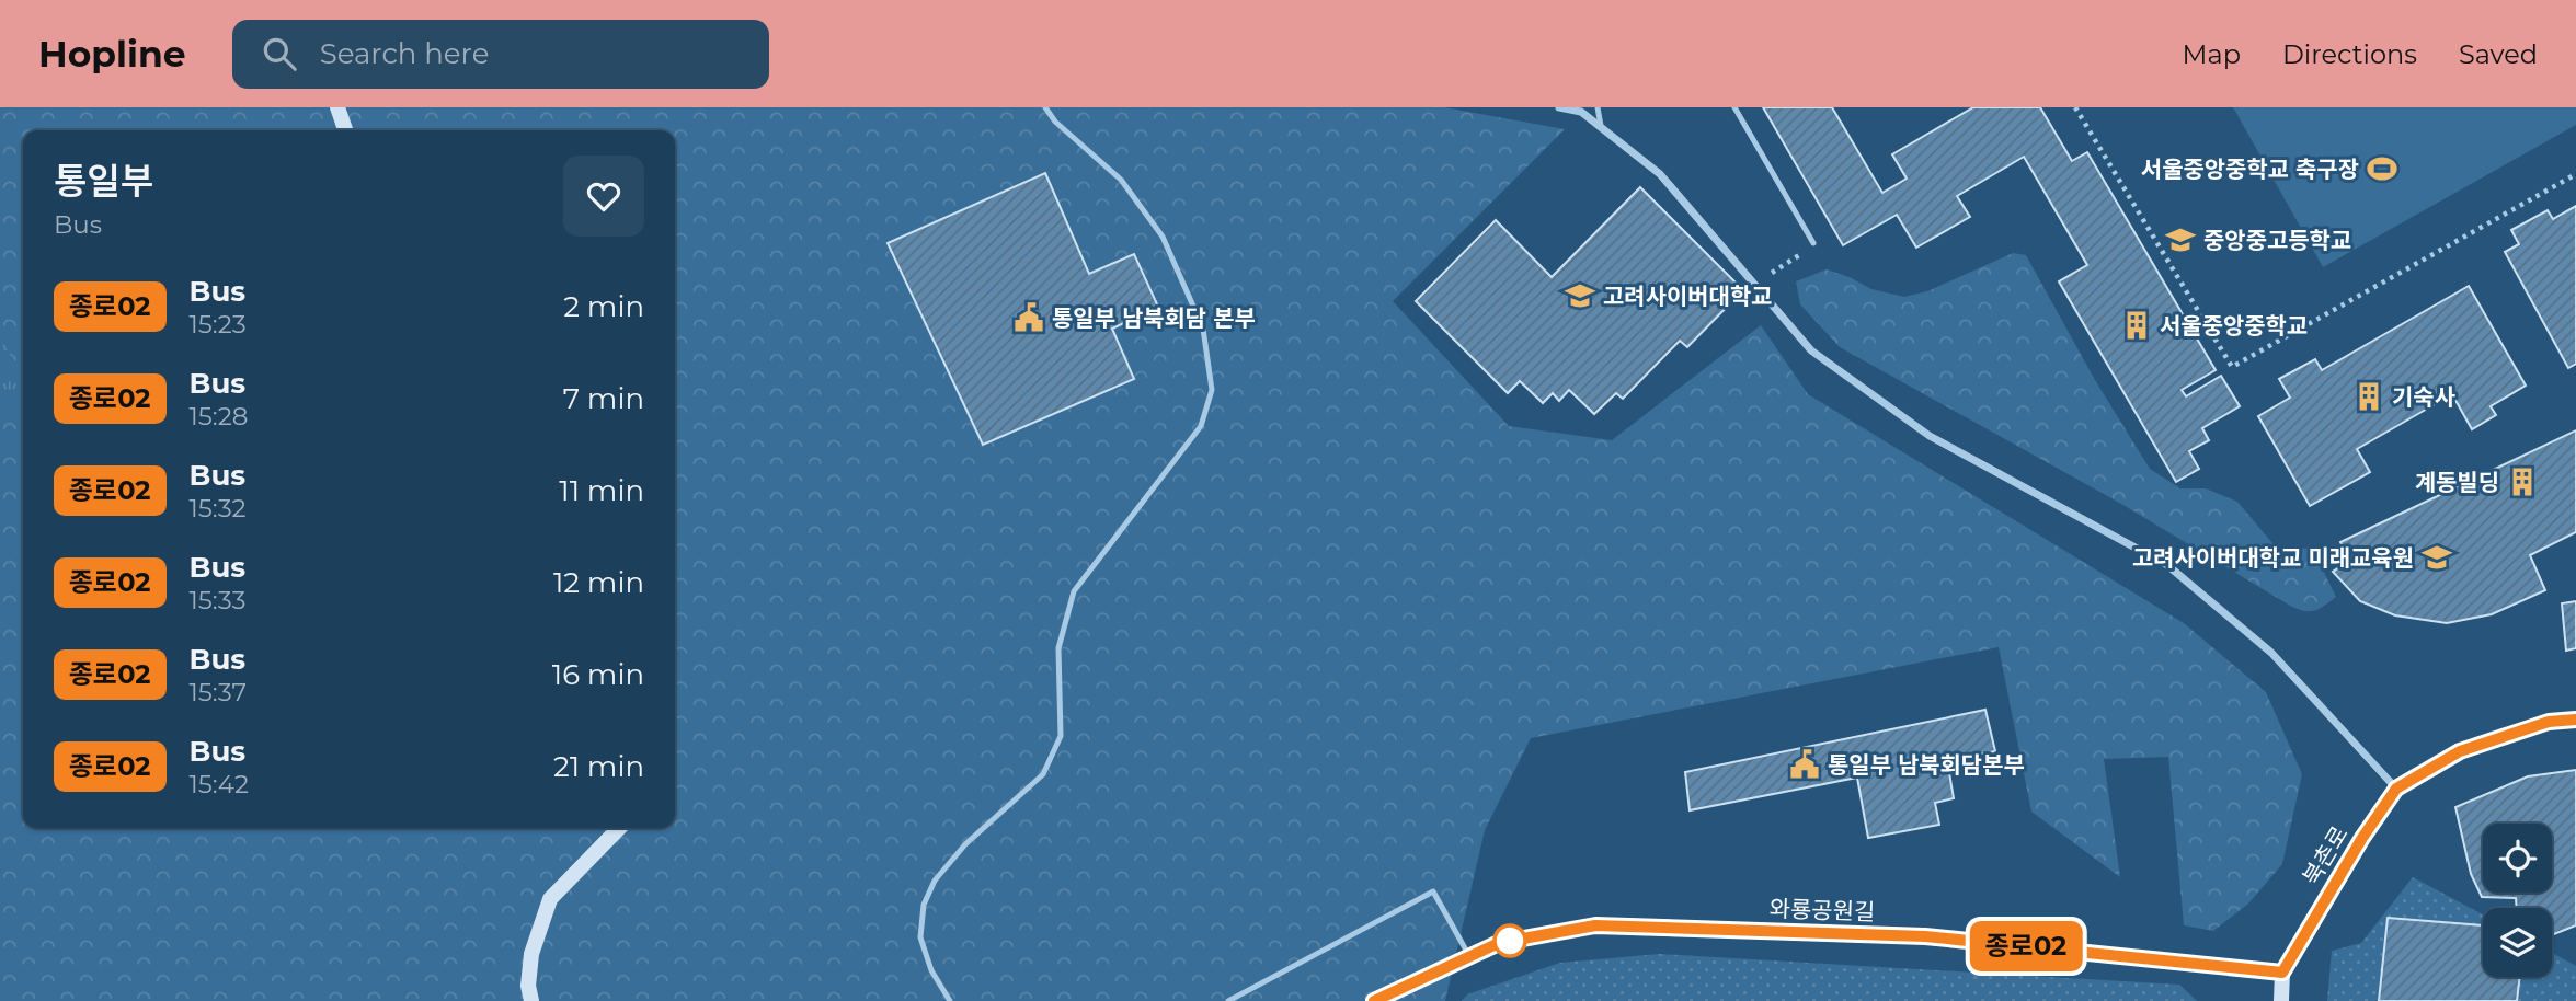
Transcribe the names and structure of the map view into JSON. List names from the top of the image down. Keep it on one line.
{"streets":{"street":["북촌로","와룡공원길"]},"crossings":[["북촌로","와룡공원길"]],"places":{"sports":["서울중앙중학교 축구장"],"school or university":["중앙중고등학교","고려사이버대학교","고려사이버대학교 미래교육원"],"public building":["통일부 남북회담 본부","통일부 남북회담본부"],"building":["서울중앙중학교","기숙사","계동빌딩"]},"lines":["bus line 종로02"],"page":{"header":"Hopline","search":"Search here","nav":["Map","Directions","Saved"],"on_map":"종로02","heading":["통일부","Bus"],"list":[{"mark":"종로02","name":"Bus","note":"15:23","value":"2 min"},{"mark":"종로02","name":"Bus","note":"15:28","value":"7 min"},{"mark":"종로02","name":"Bus","note":"15:32","value":"11 min"},{"mark":"종로02","name":"Bus","note":"15:33","value":"12 min"},{"mark":"종로02","name":"Bus","note":"15:37","value":"16 min"},{"mark":"종로02","name":"Bus","note":"15:42","value":"21 min"}]}}
